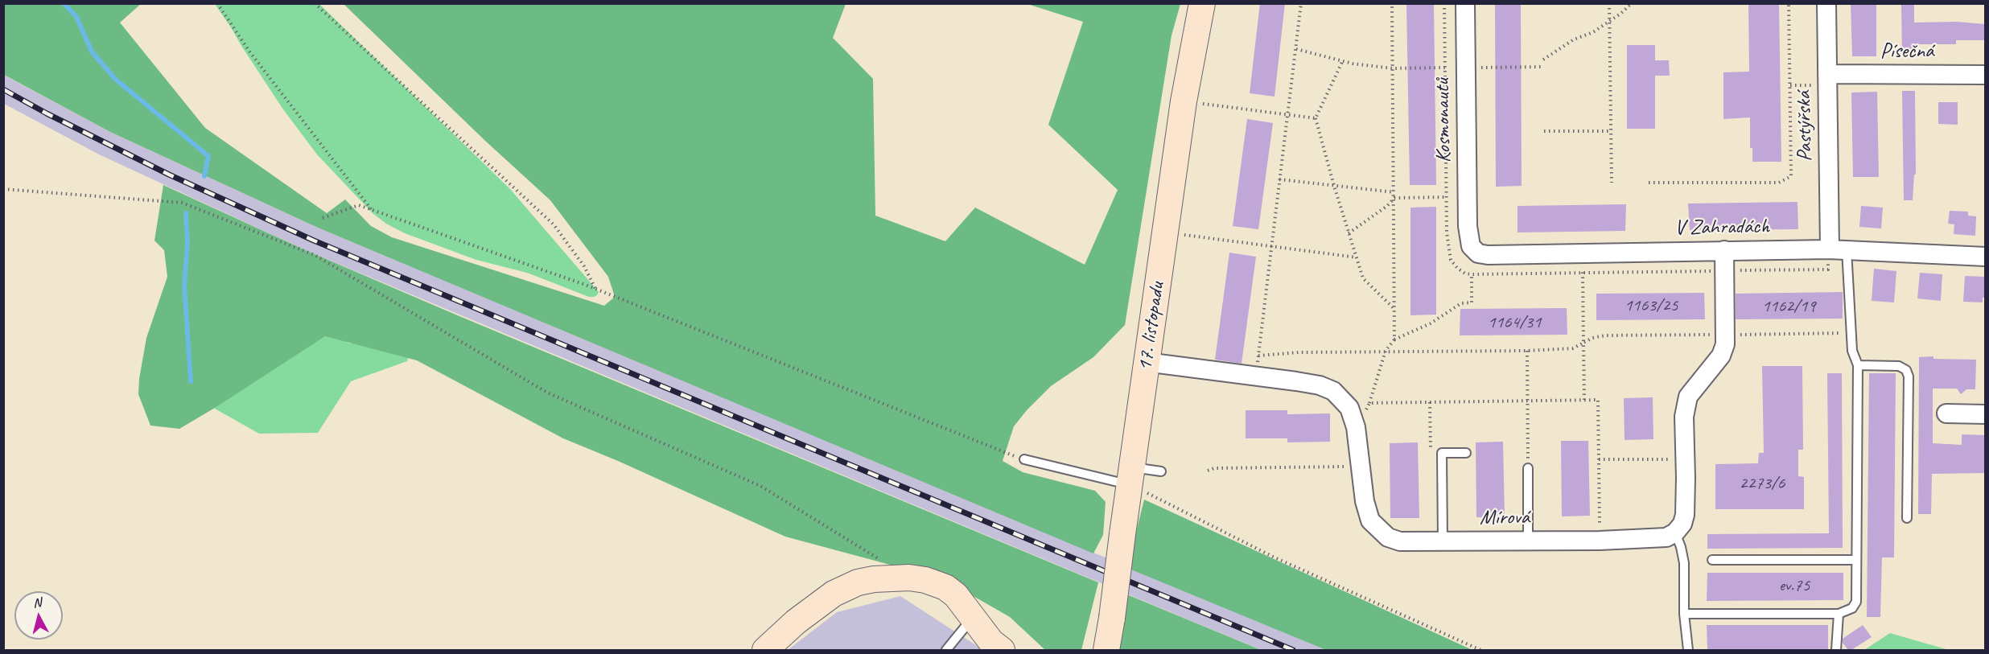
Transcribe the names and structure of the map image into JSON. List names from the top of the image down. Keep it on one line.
{"streets":{"street":["Písečná","Kosmonautů","Pastýřská","V Zahradách","17. listopadu","Mírová"]},"crossings":[["Písečná","Pastýřská"],["Kosmonautů","V Zahradách"],["Pastýřská","V Zahradách"],["17. listopadu","Mírová"]],"house_numbers":["1163/25","1162/19","1164/31","2273/6","ev.75"],"north":"top"}
